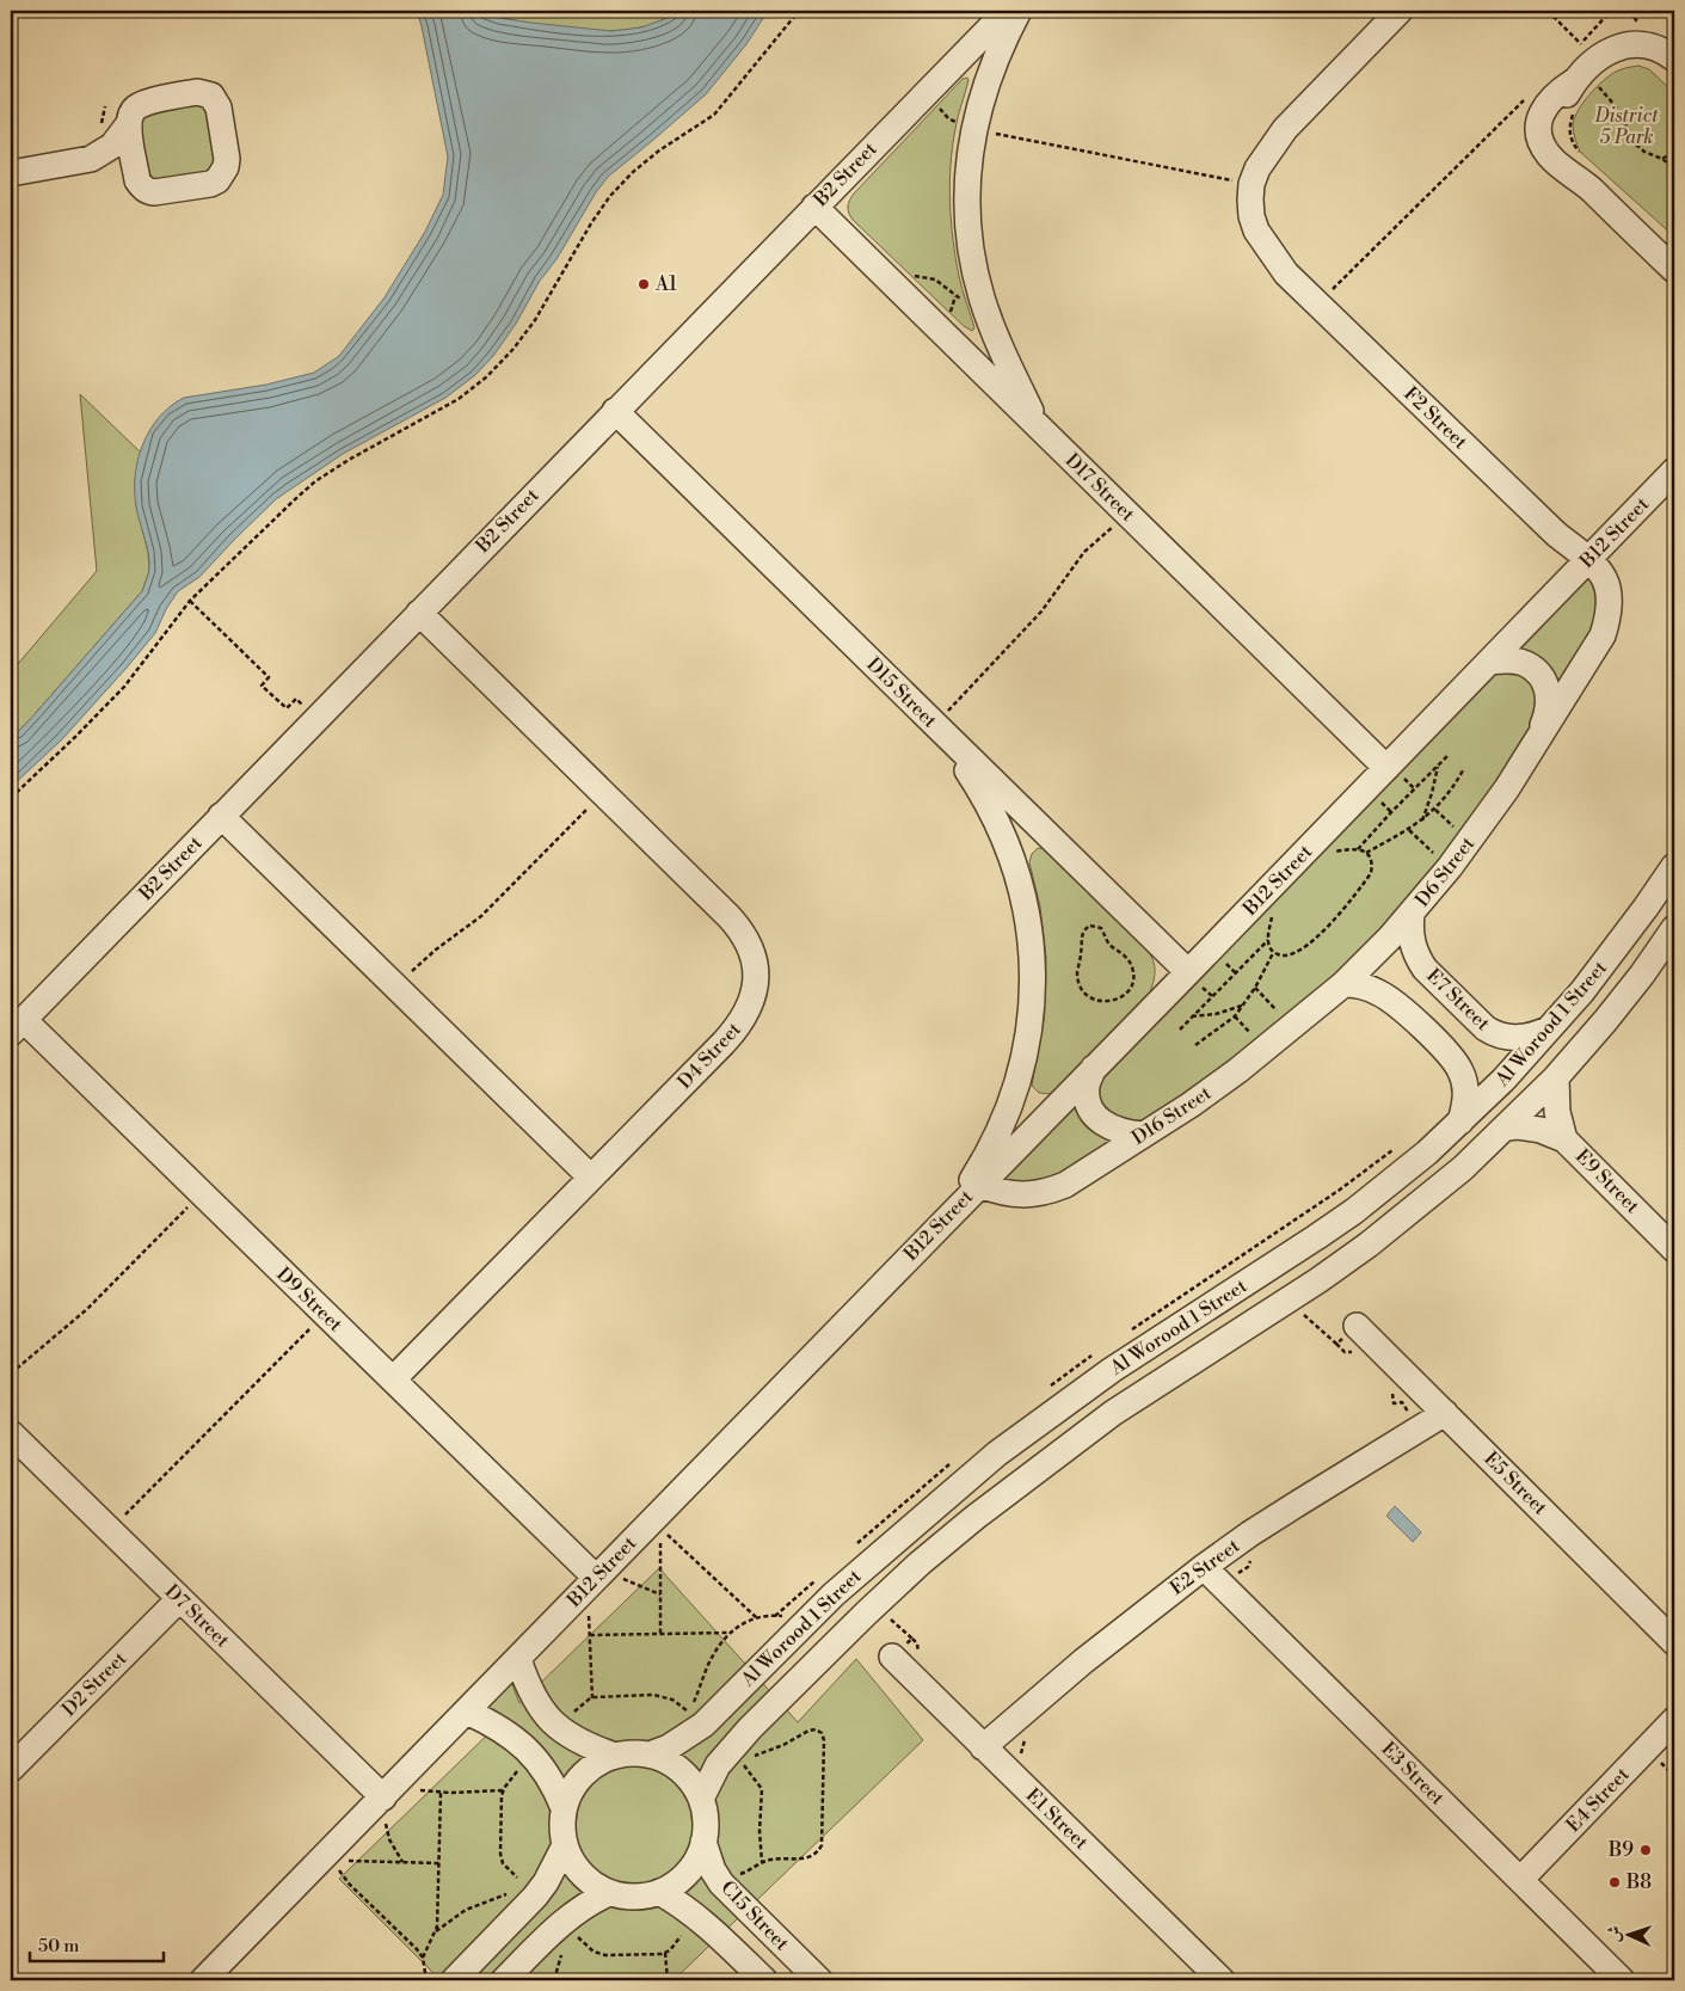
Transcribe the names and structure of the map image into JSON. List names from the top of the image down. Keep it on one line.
{"streets":{"street":["B2 Street","F2 Street","D17 Street","B12 Street","D15 Street","D6 Street","E7 Street","Al Worood 1 Street","D4 Street","D16 Street","E9 Street","D9 Street","E5 Street","E2 Street","D7 Street","D2 Street","E3 Street","E4 Street","E1 Street","C15 Street"]},"crossings":[["B2 Street","D17 Street"],["B2 Street","D15 Street"],["B2 Street","D4 Street"],["B2 Street","D9 Street"],["F2 Street","B12 Street"],["F2 Street","D6 Street"],["D17 Street","B12 Street"],["B12 Street","D15 Street"],["B12 Street","D6 Street"],["B12 Street","D16 Street"],["B12 Street","D9 Street"],["B12 Street","D7 Street"],["D6 Street","E7 Street"],["D6 Street","D16 Street"],["E7 Street","Al Worood 1 Street"],["Al Worood 1 Street","E9 Street"],["Al Worood 1 Street","C15 Street"],["D4 Street","D9 Street"],["E5 Street","E2 Street"],["E2 Street","E3 Street"],["E2 Street","E1 Street"],["D7 Street","D2 Street"],["E3 Street","E4 Street"]],"parks":["District 5 Park"],"places":["A1","B9","B8"],"scale_bar":"50 m","north":"left"}
